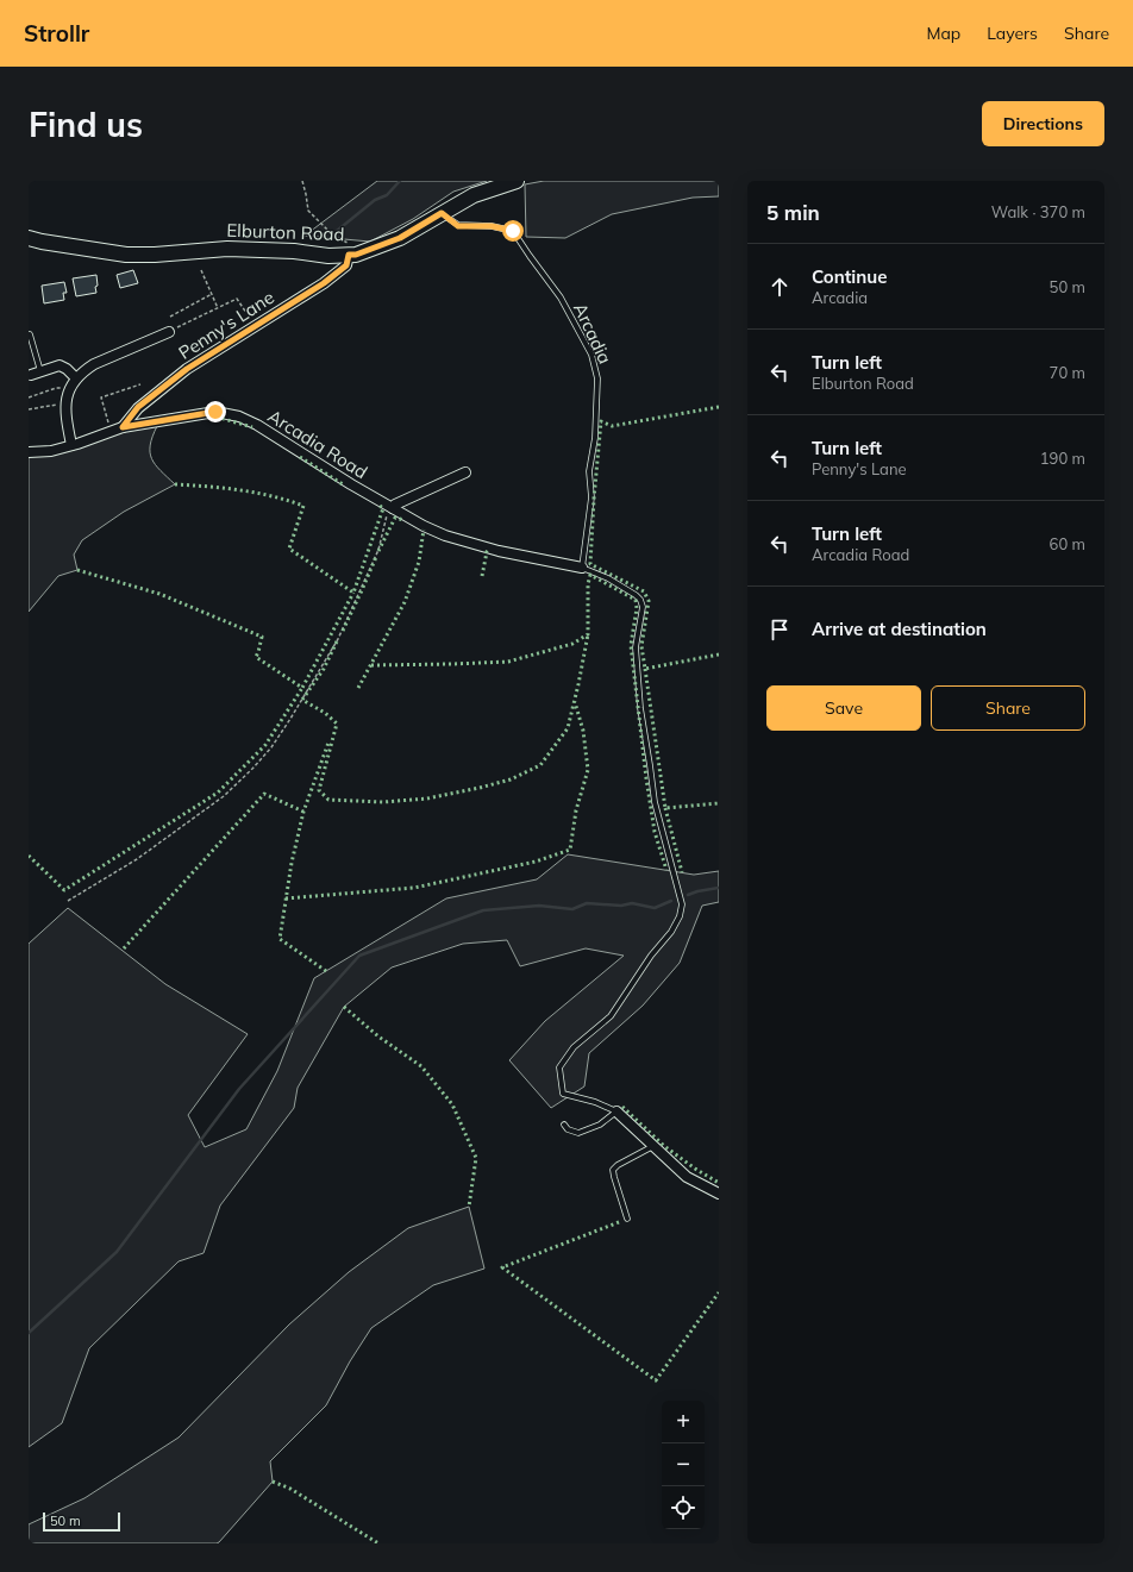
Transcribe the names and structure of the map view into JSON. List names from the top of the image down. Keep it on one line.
{"streets":{"main road":["Elburton Road"],"street":["Penny's Lane","Arcadia Road"],"lane":["Arcadia"]},"crossings":[["Elburton Road","Penny's Lane"],["Elburton Road","Arcadia"],["Penny's Lane","Arcadia Road"],["Arcadia","Arcadia Road"]],"scale_bar":"50 m","page":{"header":"Strollr","nav":["Map","Layers","Share"],"buttons":["Directions",["Save","Share"]],"title":"Find us","heading":["5 min","Walk · 370 m"],"list":[["Continue","Arcadia","50 m"],["Turn left","Elburton Road","70 m"],["Turn left","Penny's Lane","190 m"],["Turn left","Arcadia Road","60 m"],"Arrive at destination"],"map_buttons":["+","−"],"scale":"50 m"}}
